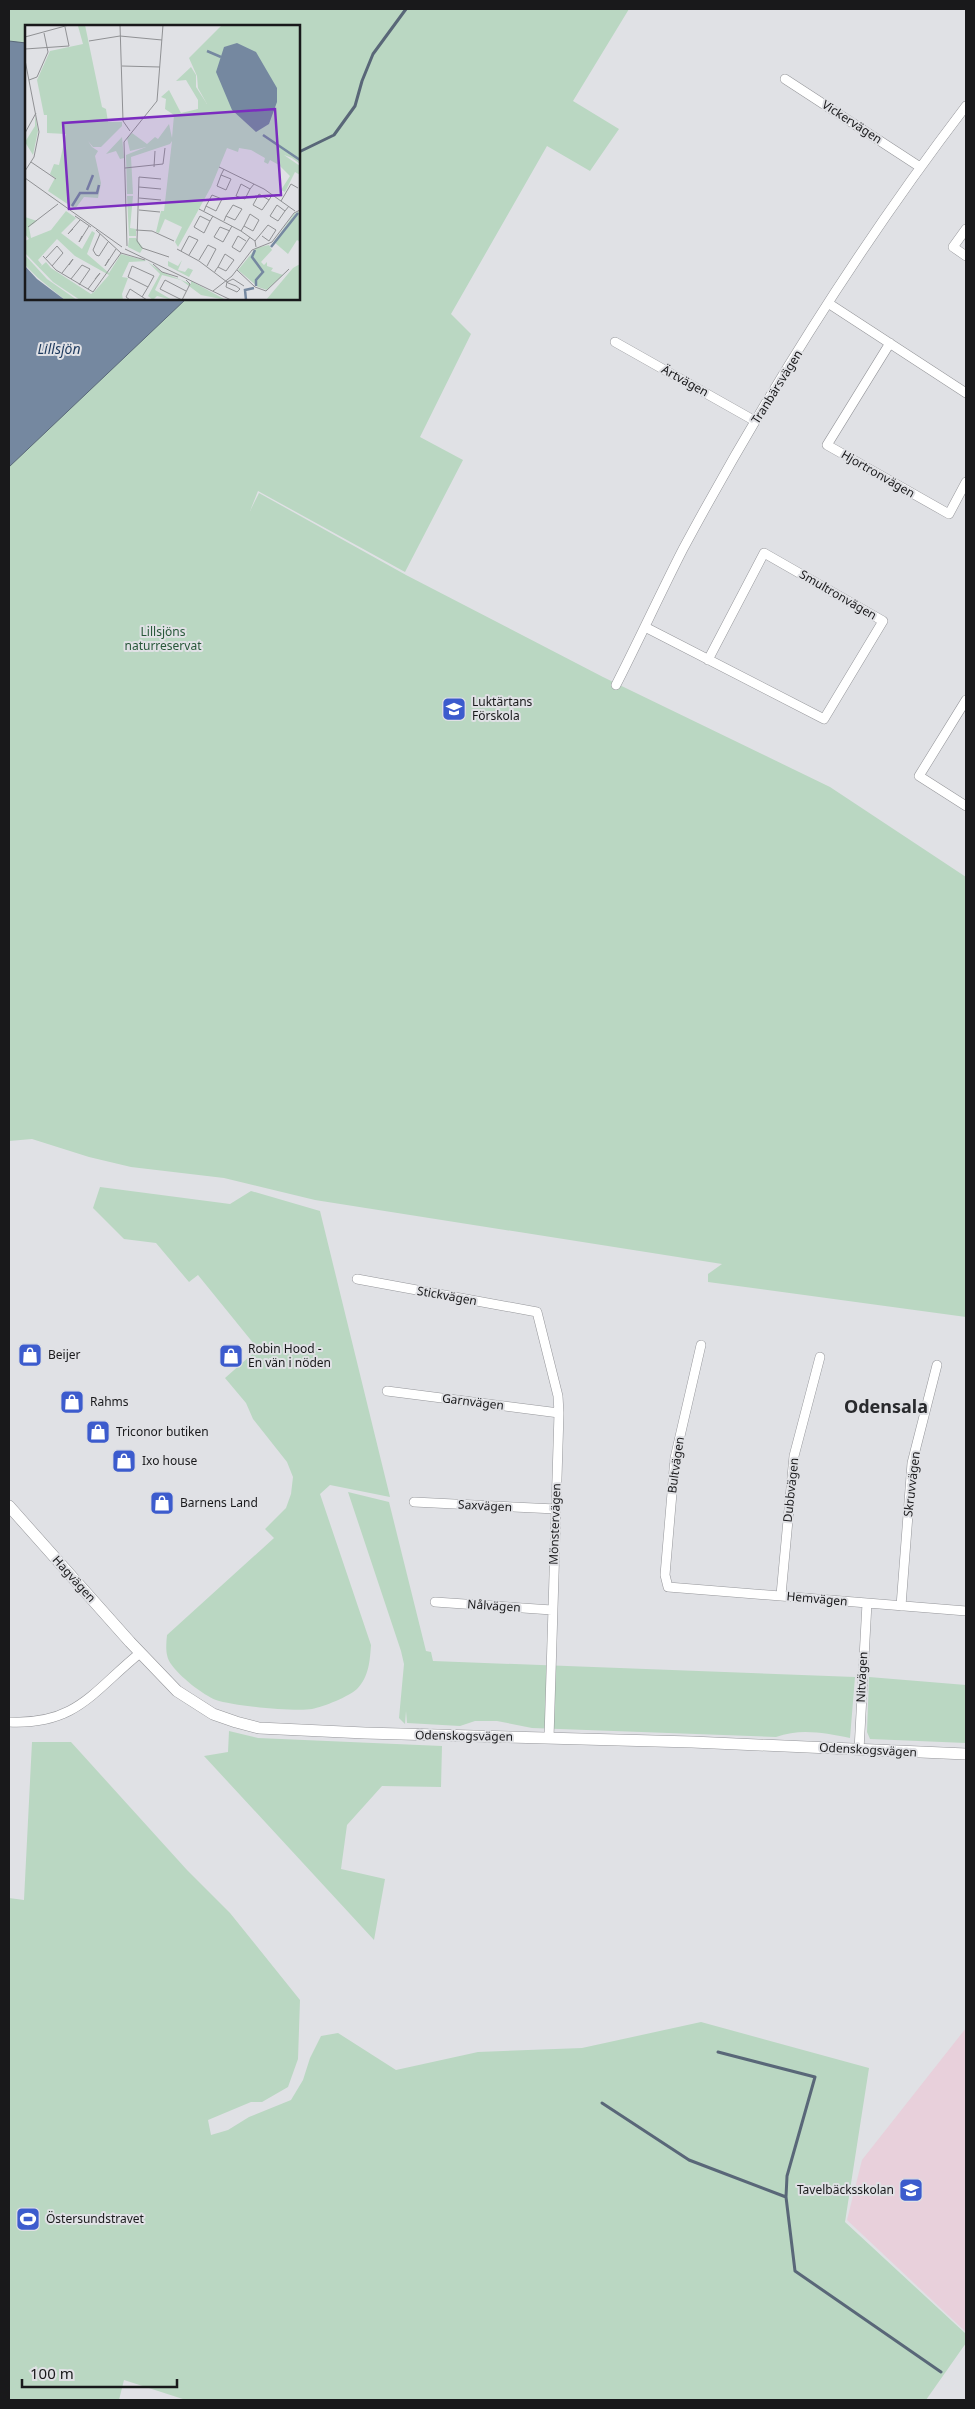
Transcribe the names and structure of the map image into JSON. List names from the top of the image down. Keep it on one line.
{"streets":{"street":["Vickervägen","Ärtvägen","Tranbärsvägen","Hjortronvägen","Smultronvägen","Stickvägen","Garnvägen","Bultvägen","Skruvvägen","Dubbvägen","Saxvägen","Mönstervägen","Hagvägen","Hemvägen","Nålvägen","Nitvägen","Odenskogsvägen"]},"crossings":[["Vickervägen","Tranbärsvägen"],["Ärtvägen","Tranbärsvägen"],["Tranbärsvägen","Smultronvägen"],["Stickvägen","Mönstervägen"],["Garnvägen","Mönstervägen"],["Bultvägen","Hemvägen"],["Skruvvägen","Hemvägen"],["Dubbvägen","Hemvägen"],["Saxvägen","Mönstervägen"],["Mönstervägen","Nålvägen"],["Mönstervägen","Odenskogsvägen"],["Hagvägen","Odenskogsvägen"],["Hemvägen","Nitvägen"],["Nitvägen","Odenskogsvägen"]],"districts":["Odensala"],"water":["Lillsjön"],"parks":["Lillsjöns naturreservat"],"places":{"school or university":["Luktärtans Förskola","Tavelbäcksskolan"],"shop":["Beijer","Robin Hood - En vän i nöden","Rahms","Triconor butiken","Ixo house","Barnens Land"],"sports":["Östersundstravet"]},"scale_bar":"100 m"}
